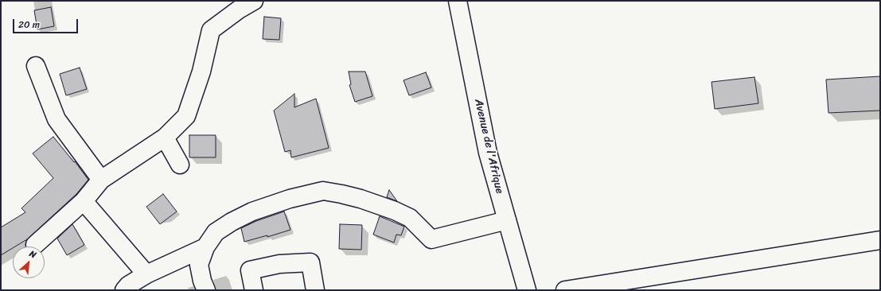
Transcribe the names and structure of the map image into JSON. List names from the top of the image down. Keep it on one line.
{"streets":{"street":["Avenue de l'Afrique"]},"scale_bar":"20 m","north":"top right"}
